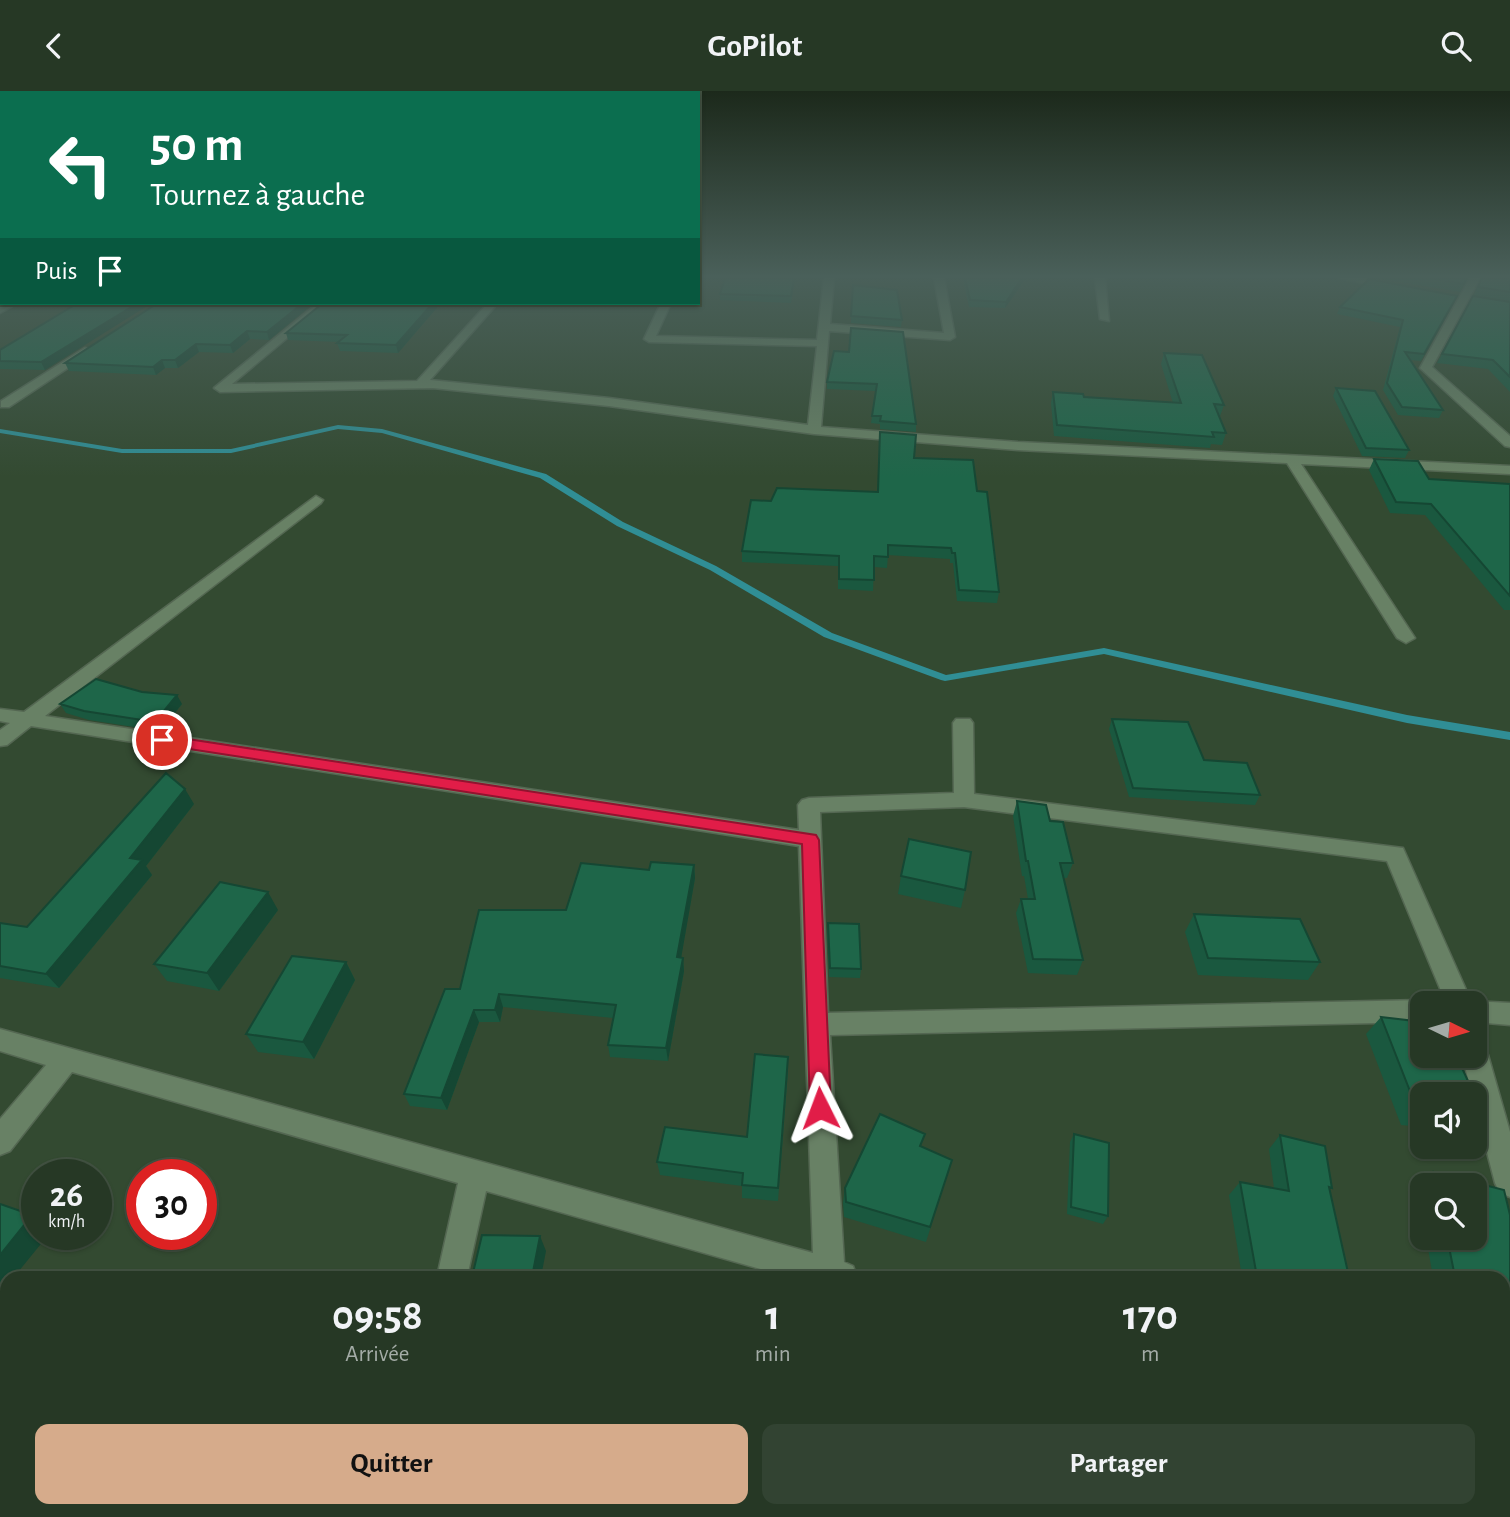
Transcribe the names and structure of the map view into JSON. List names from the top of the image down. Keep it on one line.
{"north":"right","page":{"header":"GoPilot","turn":["50 m","Tournez à gauche"],"then":"Puis","speed":"26 km/h","limit":"30","eta":["09:58","Arrivée","1","min","170","m"],"buttons":["Quitter","Partager"]}}
